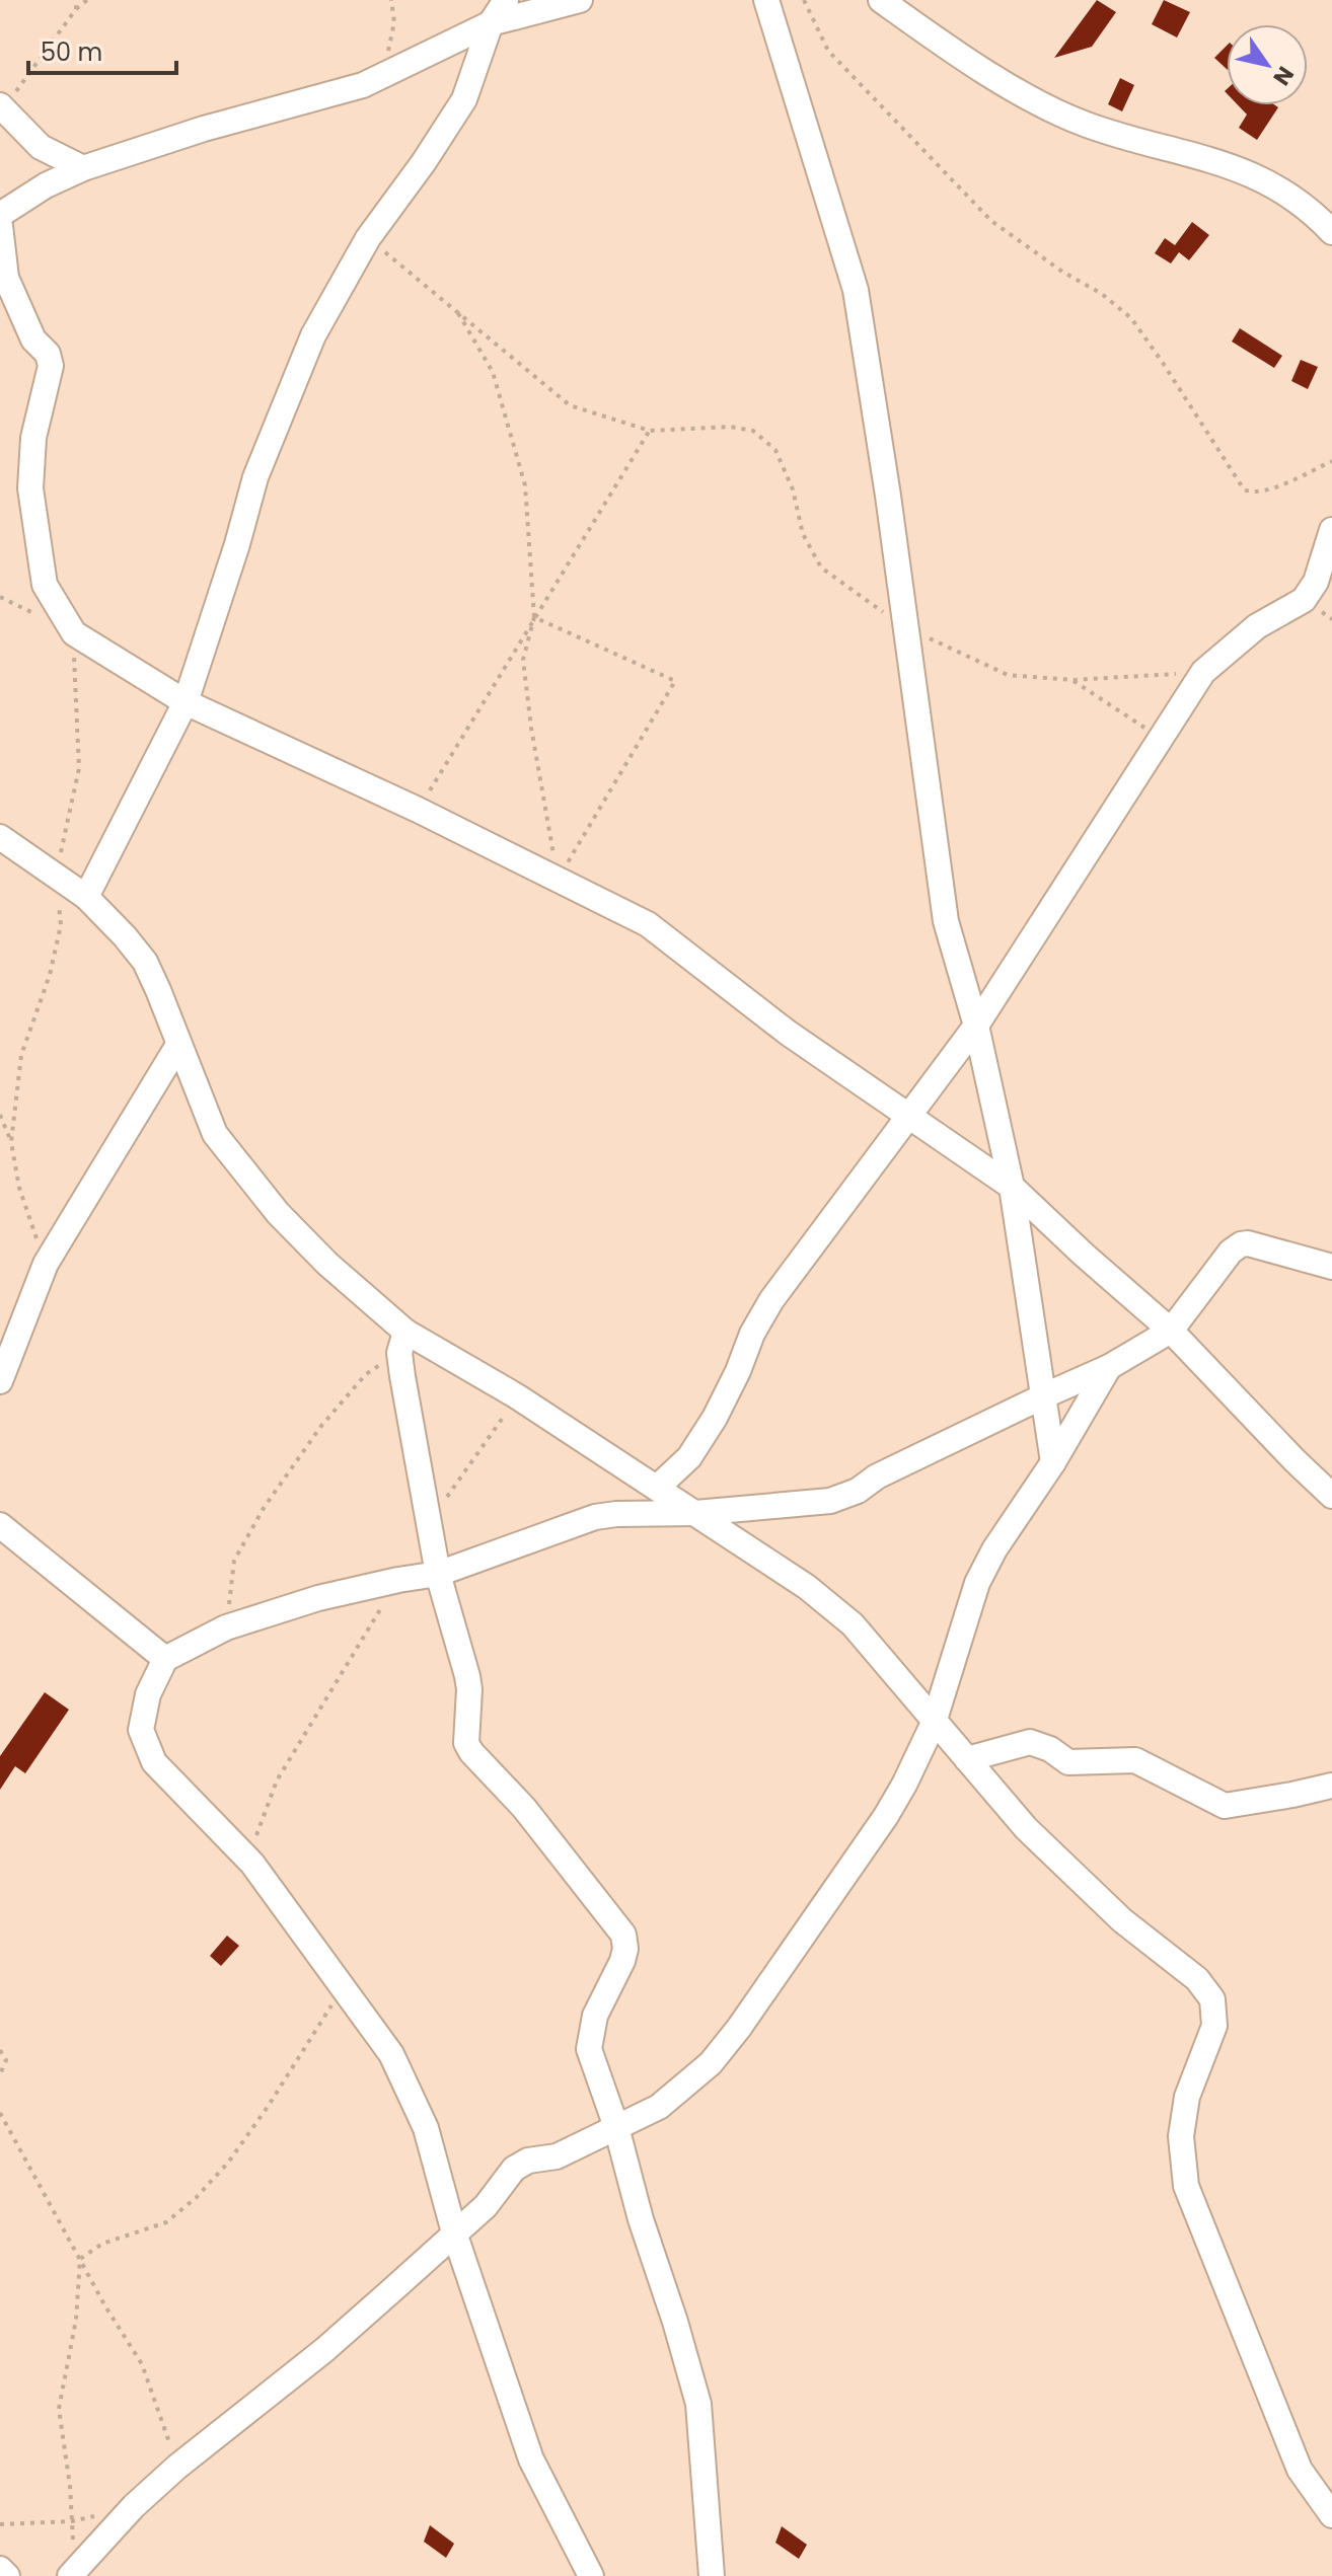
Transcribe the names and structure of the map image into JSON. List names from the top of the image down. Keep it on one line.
{"scale_bar":"50 m","north":"bottom right"}
